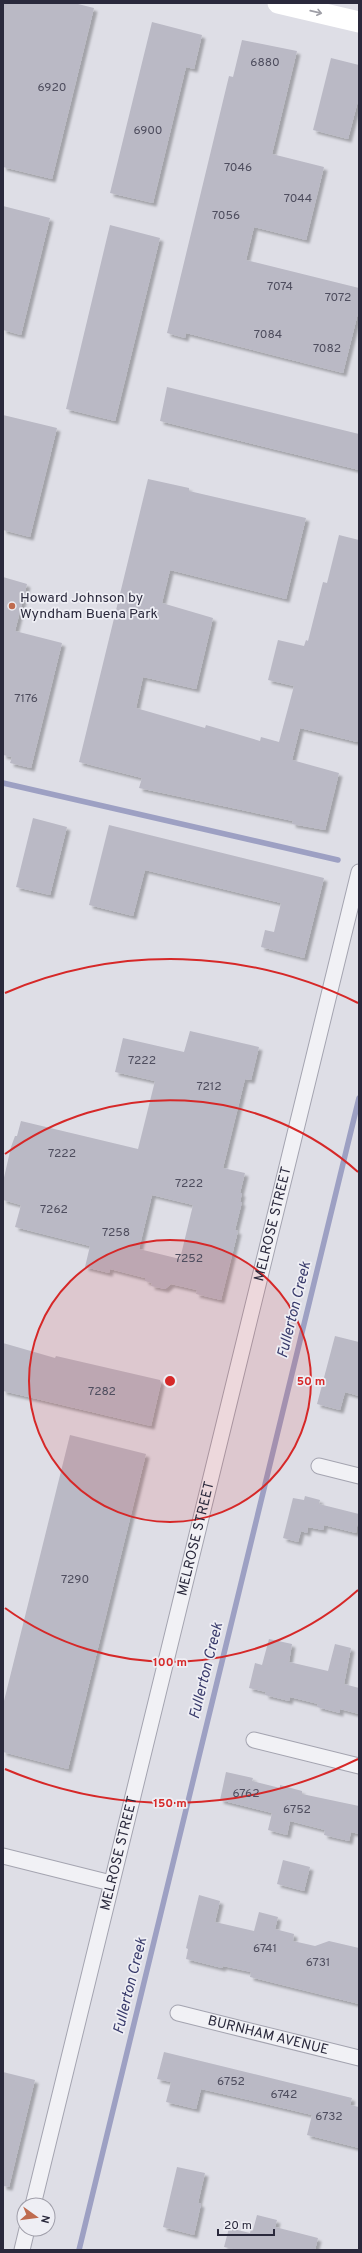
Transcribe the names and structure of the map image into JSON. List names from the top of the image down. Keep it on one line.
{"streets":{"street":["MELROSE STREET","BURNHAM AVENUE"]},"water":["Fullerton Creek"],"places":["Howard Johnson by Wyndham Buena Park"],"house_numbers":["6880","6920","6900","7046","7044","7056","7074","7072","7084","7082","7176","7222","7212","7222","7222","7262","7258","7252","7282","7290","6762","6752","6741","6731","6752","6742","6732"],"scale_bar":"20 m","north":"right","rings":["50 m","100 m","150 m"]}
